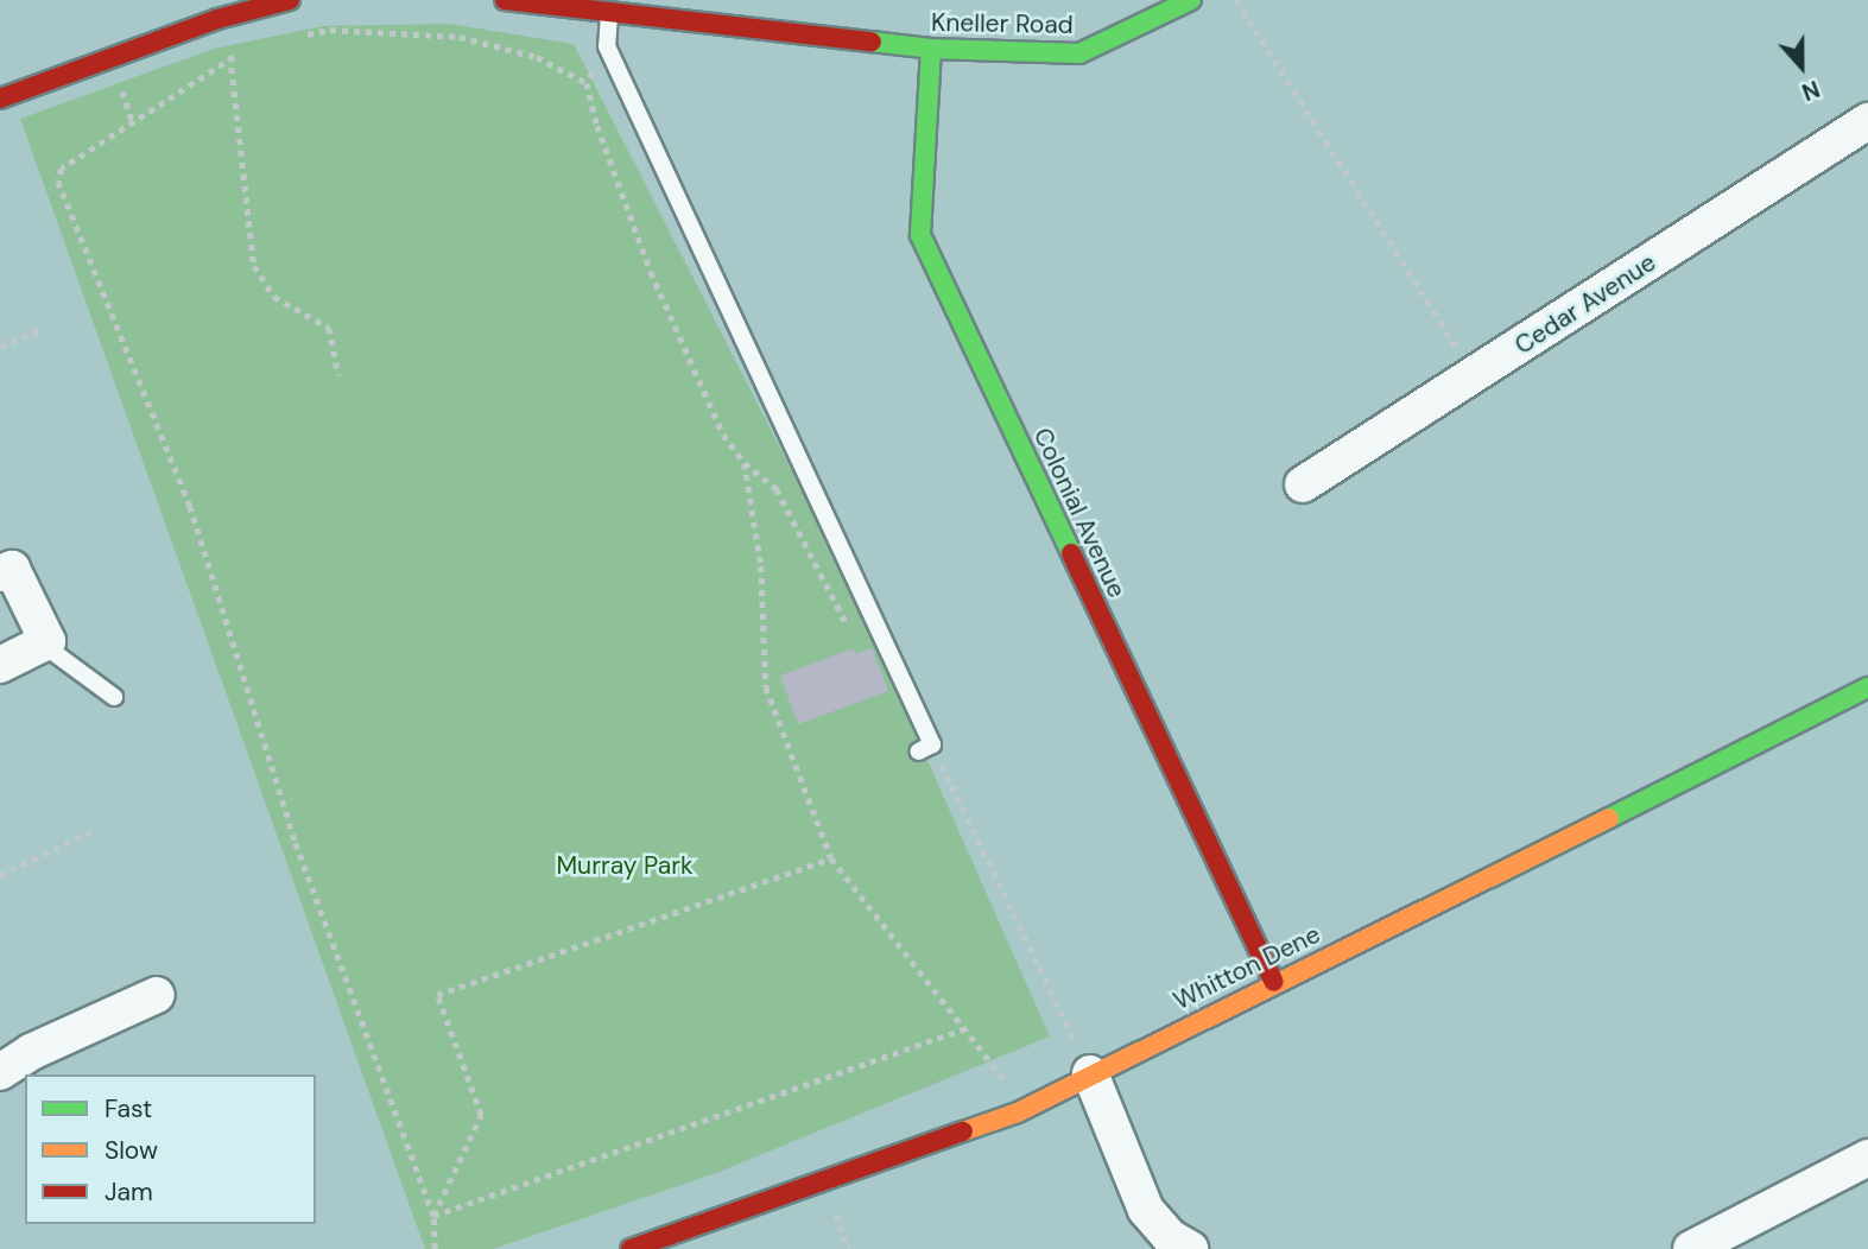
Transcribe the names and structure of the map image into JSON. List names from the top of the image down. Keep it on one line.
{"streets":{"street":["Kneller Road","Cedar Avenue","Colonial Avenue","Whitton Dene"]},"crossings":[["Kneller Road","Colonial Avenue"],["Colonial Avenue","Whitton Dene"]],"parks":["Murray Park"],"legend":["Fast","Slow","Jam"],"north":"bottom"}
